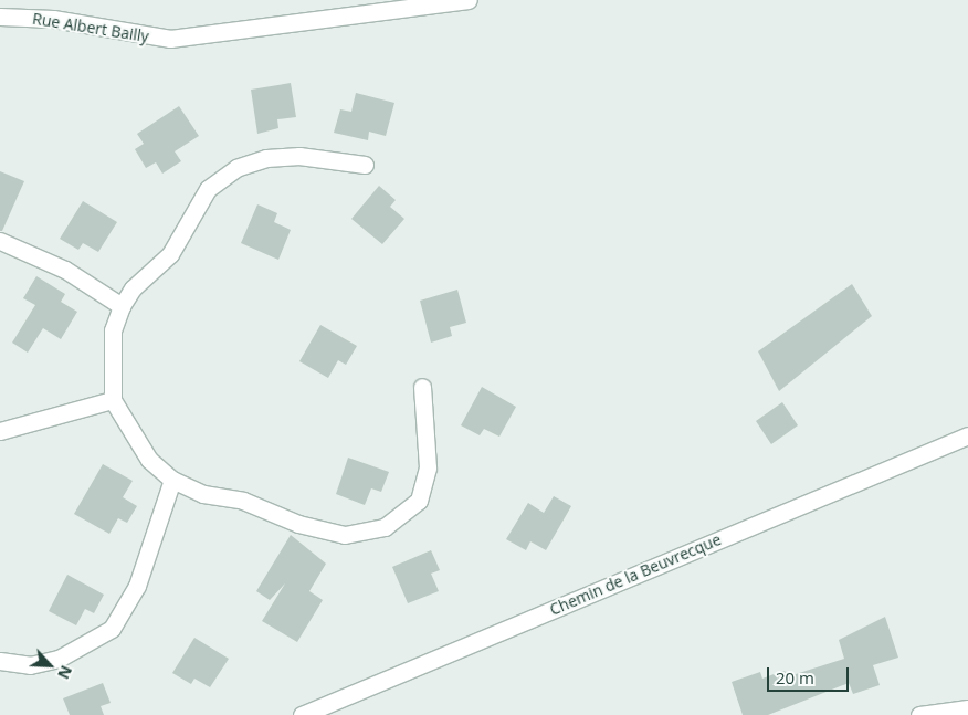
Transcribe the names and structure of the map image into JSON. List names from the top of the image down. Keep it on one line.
{"streets":{"street":["Rue Albert Bailly","Chemin de la Beuvrecque"]},"scale_bar":"20 m","north":"bottom right"}
